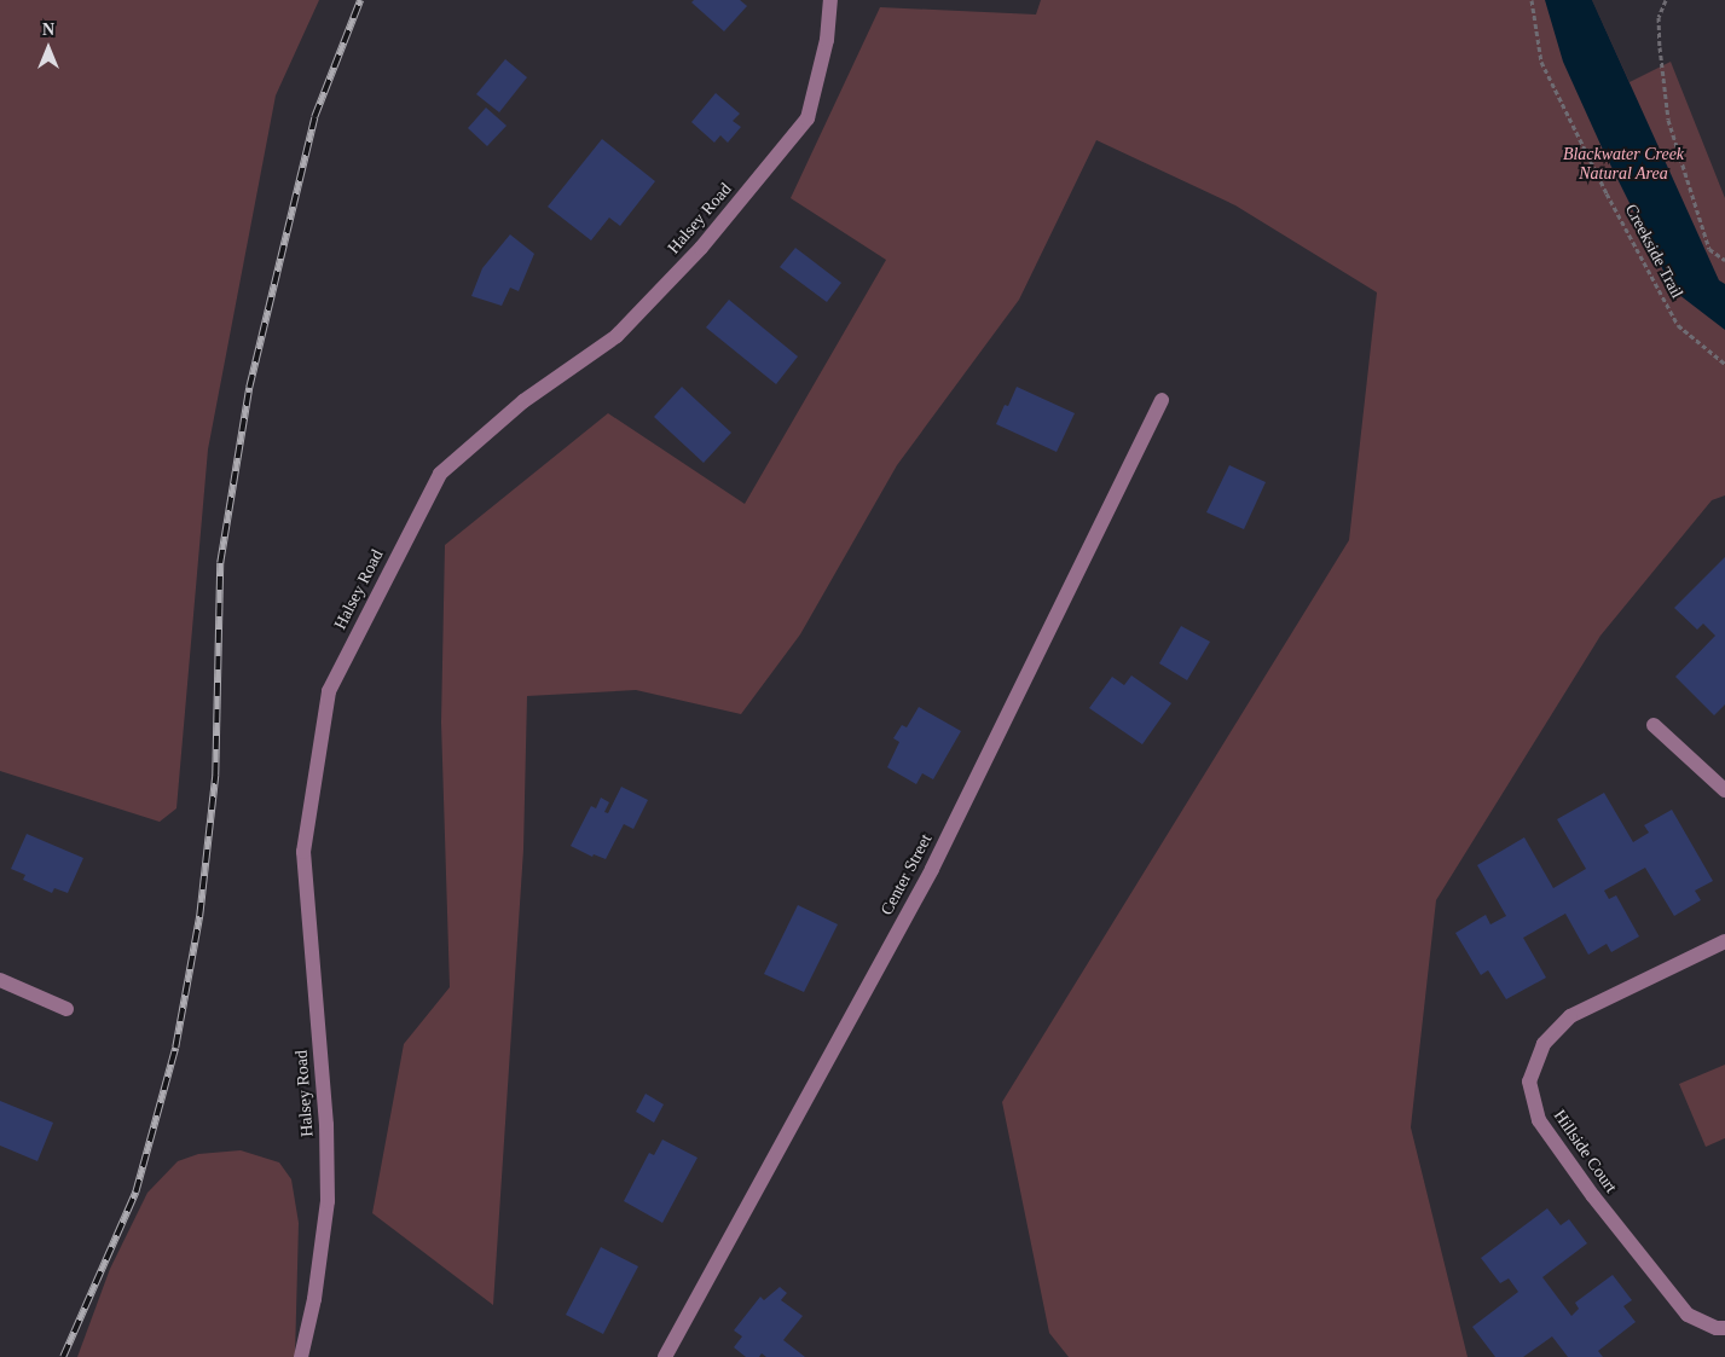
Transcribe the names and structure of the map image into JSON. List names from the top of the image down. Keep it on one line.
{"streets":{"street":["Halsey Road","Center Street","Hillside Court"],"path":["Creekside Trail"]},"parks":["Blackwater Creek Natural Area"],"north":"top"}
